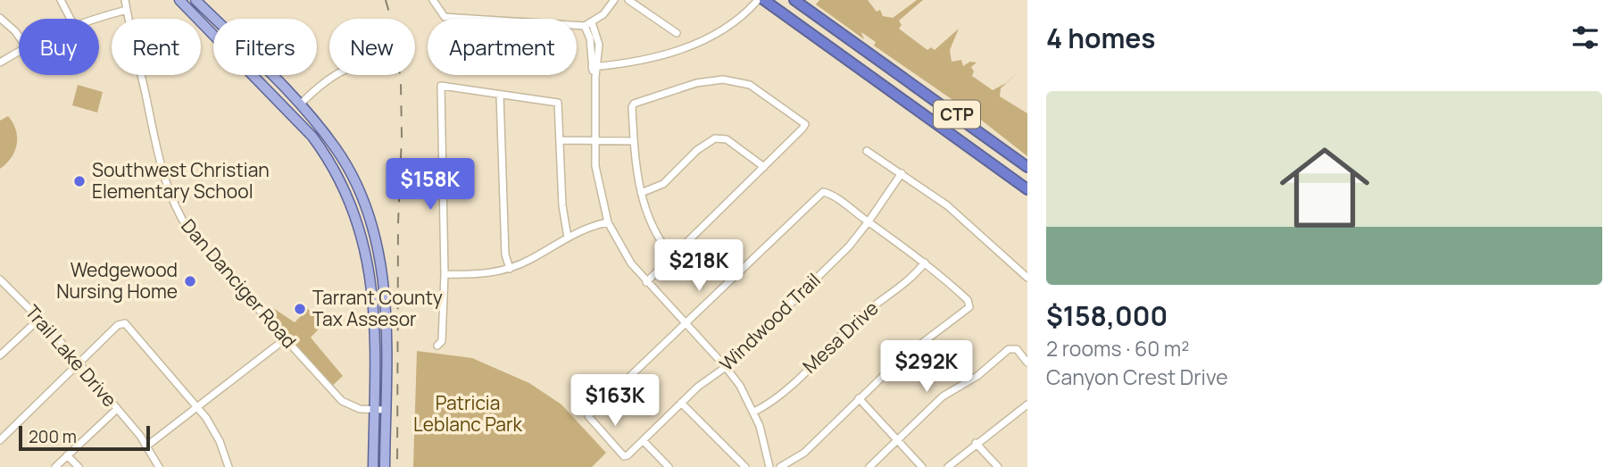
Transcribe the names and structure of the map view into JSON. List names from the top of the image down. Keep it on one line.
{"streets":{"highway":["CTP"],"street":["Dan Danciger Road","Windwood Trail","Mesa Drive","Trail Lake Drive"]},"parks":["Patricia Leblanc Park"],"places":["Southwest Christian Elementary School","Wedgewood Nursing Home","Tarrant County Tax Assesor"],"scale_bar":"200 m","page":{"heading":"4 homes","chip":["Buy","Rent","Filters","New","Apartment"],"list":[{"name":"$158,000","note":"2 rooms · 60 m² · Canyon Crest Drive"}],"price":["$158K","$218K","$292K","$163K"],"scale":"200 m"}}
